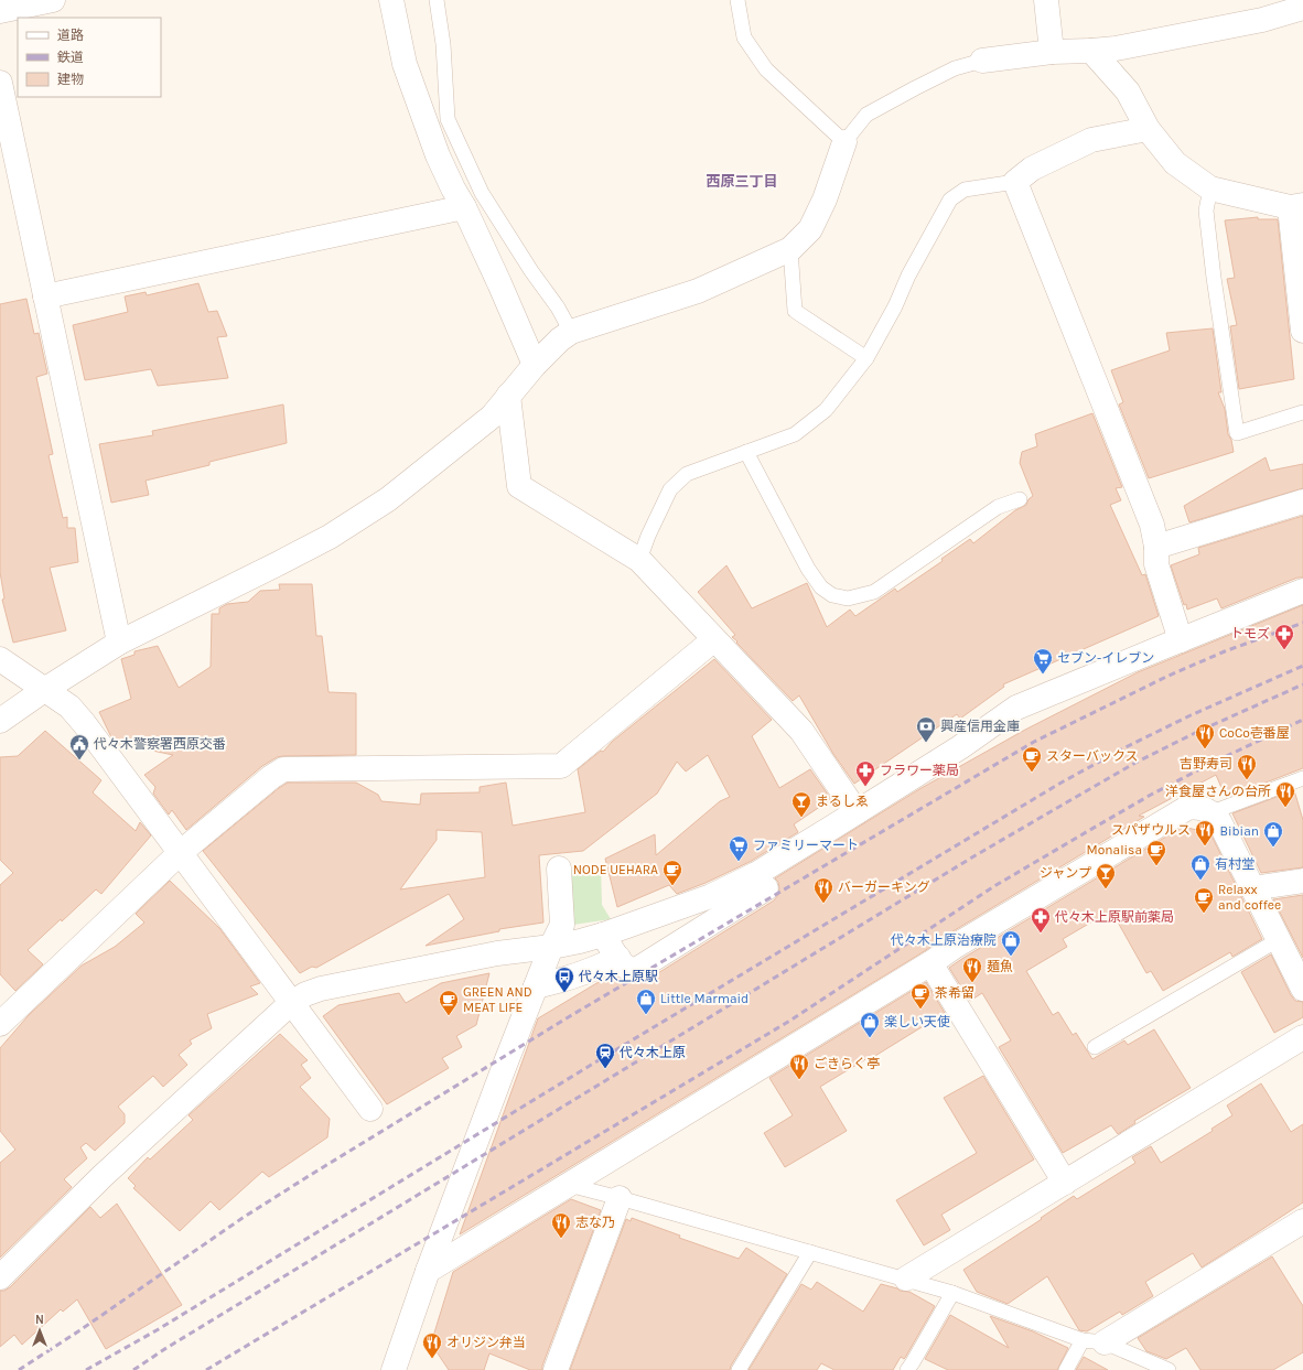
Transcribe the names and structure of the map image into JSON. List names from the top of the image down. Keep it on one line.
{"districts":["西原三丁目"],"places":{"pharmacy":["トモズ","フラワー薬局","代々木上原駅前薬局"],"supermarket":["セブン-イレブン","ファミリーマート"],"bank":["興産信用金庫"],"restaurant":["CoCo壱番屋","吉野寿司","洋食屋さんの台所","スパザウルス","バーガーキング","麺魚","ごきらく亭","志な乃","オリジン弁当"],"public building":["代々木警察署西原交番"],"cafe":["スターバックス","Monalisa","NODE UEHARA","Relaxx and coffee","茶希留","GREEN AND MEAT LIFE"],"bar":["まるしゑ","ジャンプ"],"shop":["Bibian","有村堂","代々木上原治療院","Little Marmaid","楽しい天使"],"bus stop":["代々木上原駅"],"station":["代々木上原"]},"legend":["道路","鉄道","建物"],"north":"top"}
